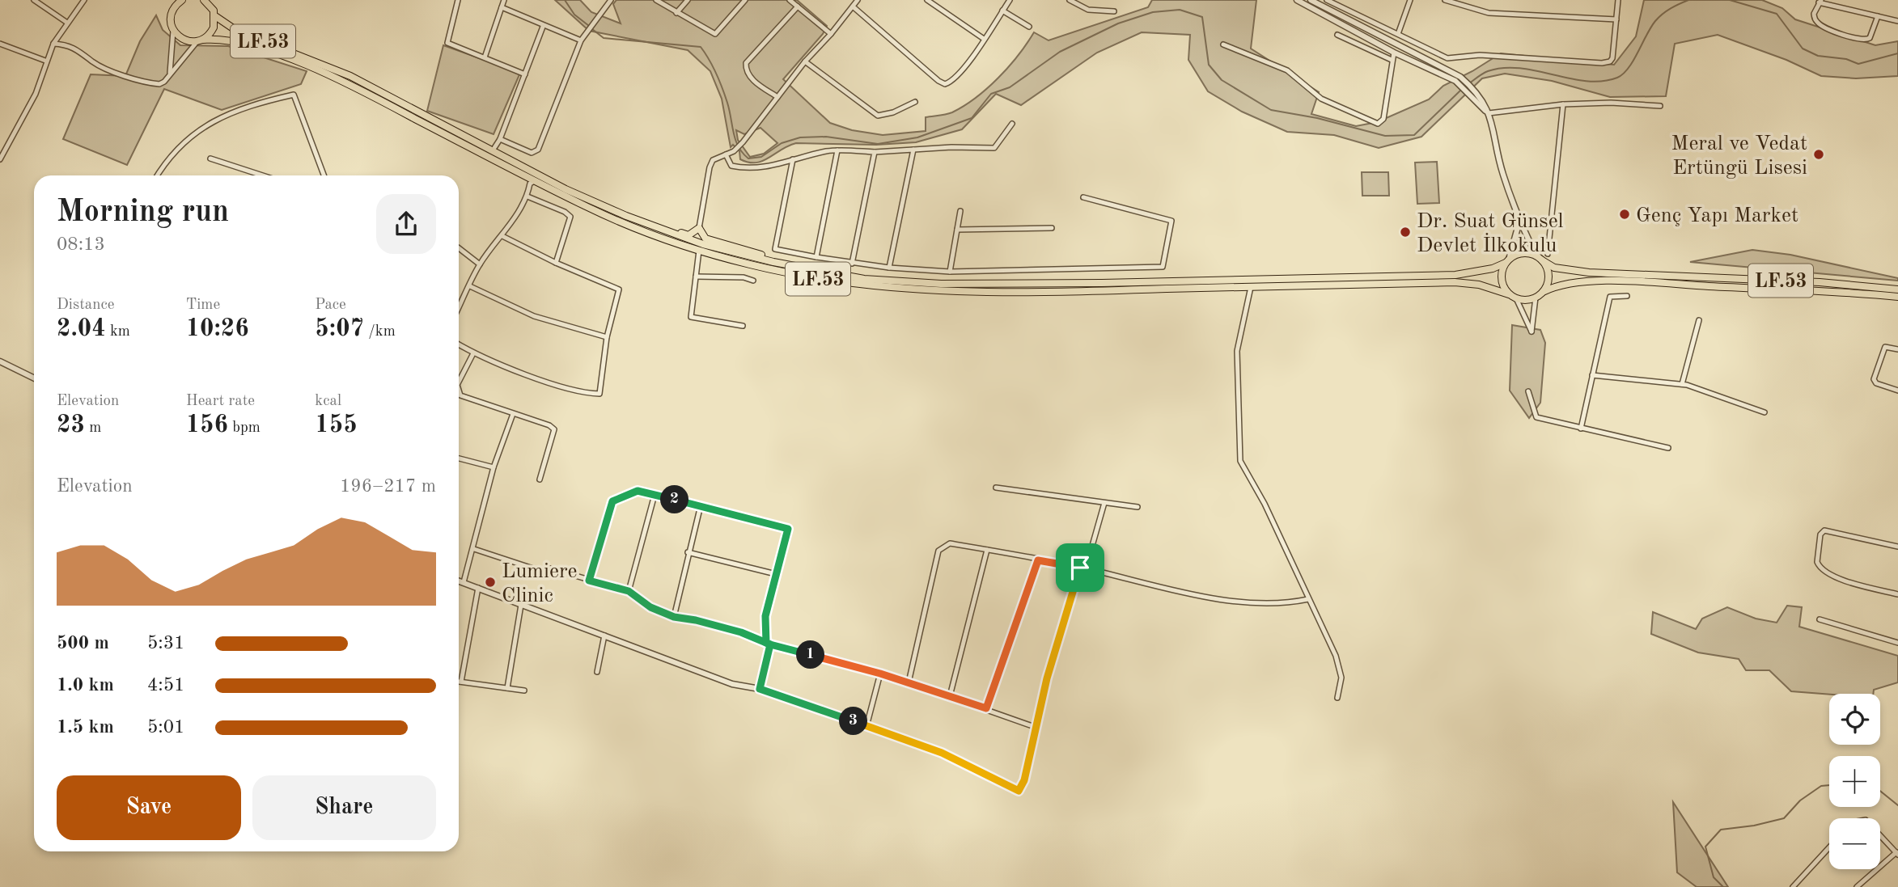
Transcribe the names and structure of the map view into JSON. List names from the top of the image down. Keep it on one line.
{"streets":{"highway":["LF.53"]},"places":["Meral ve Vedat Ertüngü Lisesi","Genç Yapı Market","Dr. Suat Günsel Devlet İlkokulu","Lumiere Clinic"],"page":{"heading":["Morning run","08:13"],"stats":[["Distance","2.04 km"],["Time","10:26"],["Pace","5:07 /km"],["Elevation","23 m"],["Heart rate","156 bpm"],["kcal","155"]],"chart":["Elevation","196–217 m"],"pins":["2","1","3"],"list":[{"name":"500 m","note":"5:31"},{"name":"1.0 km","note":"4:51"},{"name":"1.5 km","note":"5:01"}],"map_buttons":["+","−"],"buttons":["Save","Share"]}}
